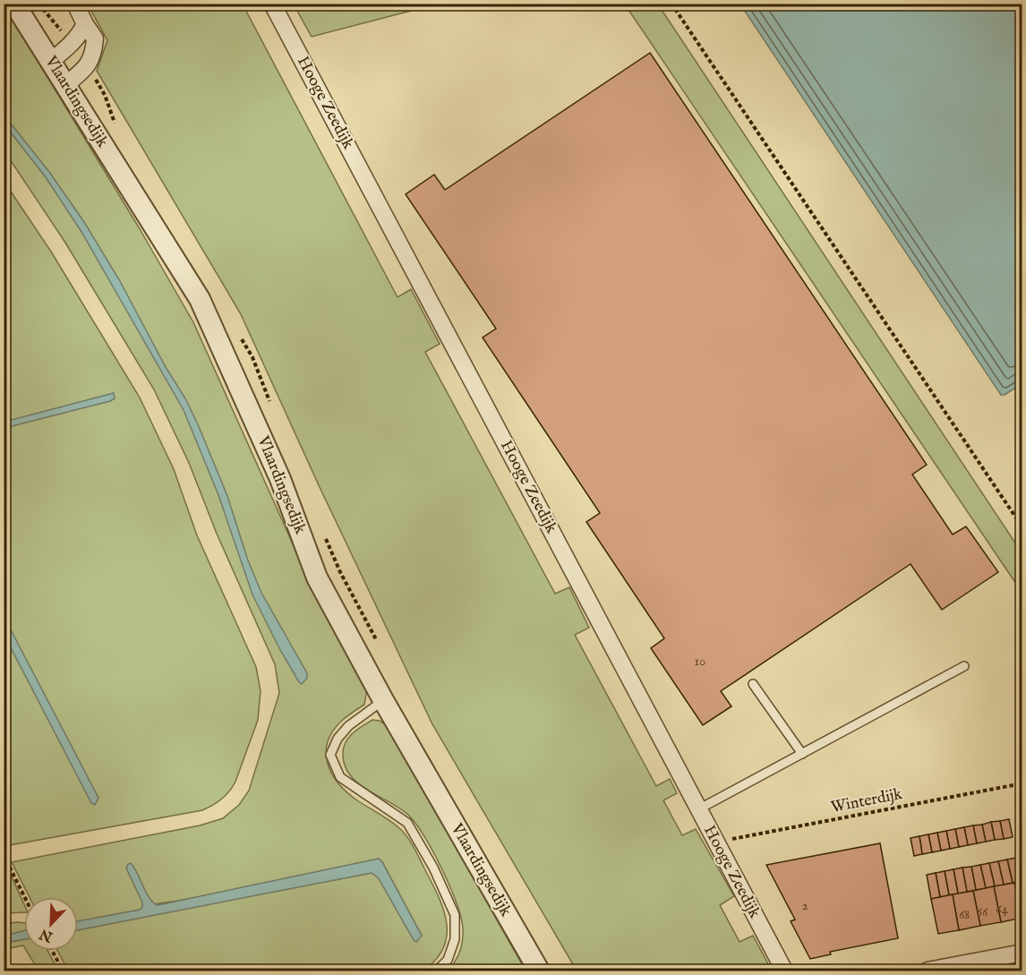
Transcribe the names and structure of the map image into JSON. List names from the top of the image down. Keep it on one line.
{"streets":{"street":["Vlaardingsedijk","Hooge Zeedijk"],"path":["Winterdijk"]},"crossings":[["Hooge Zeedijk","Winterdijk"]],"house_numbers":["10","2","64","66","68"],"north":"bottom left"}
